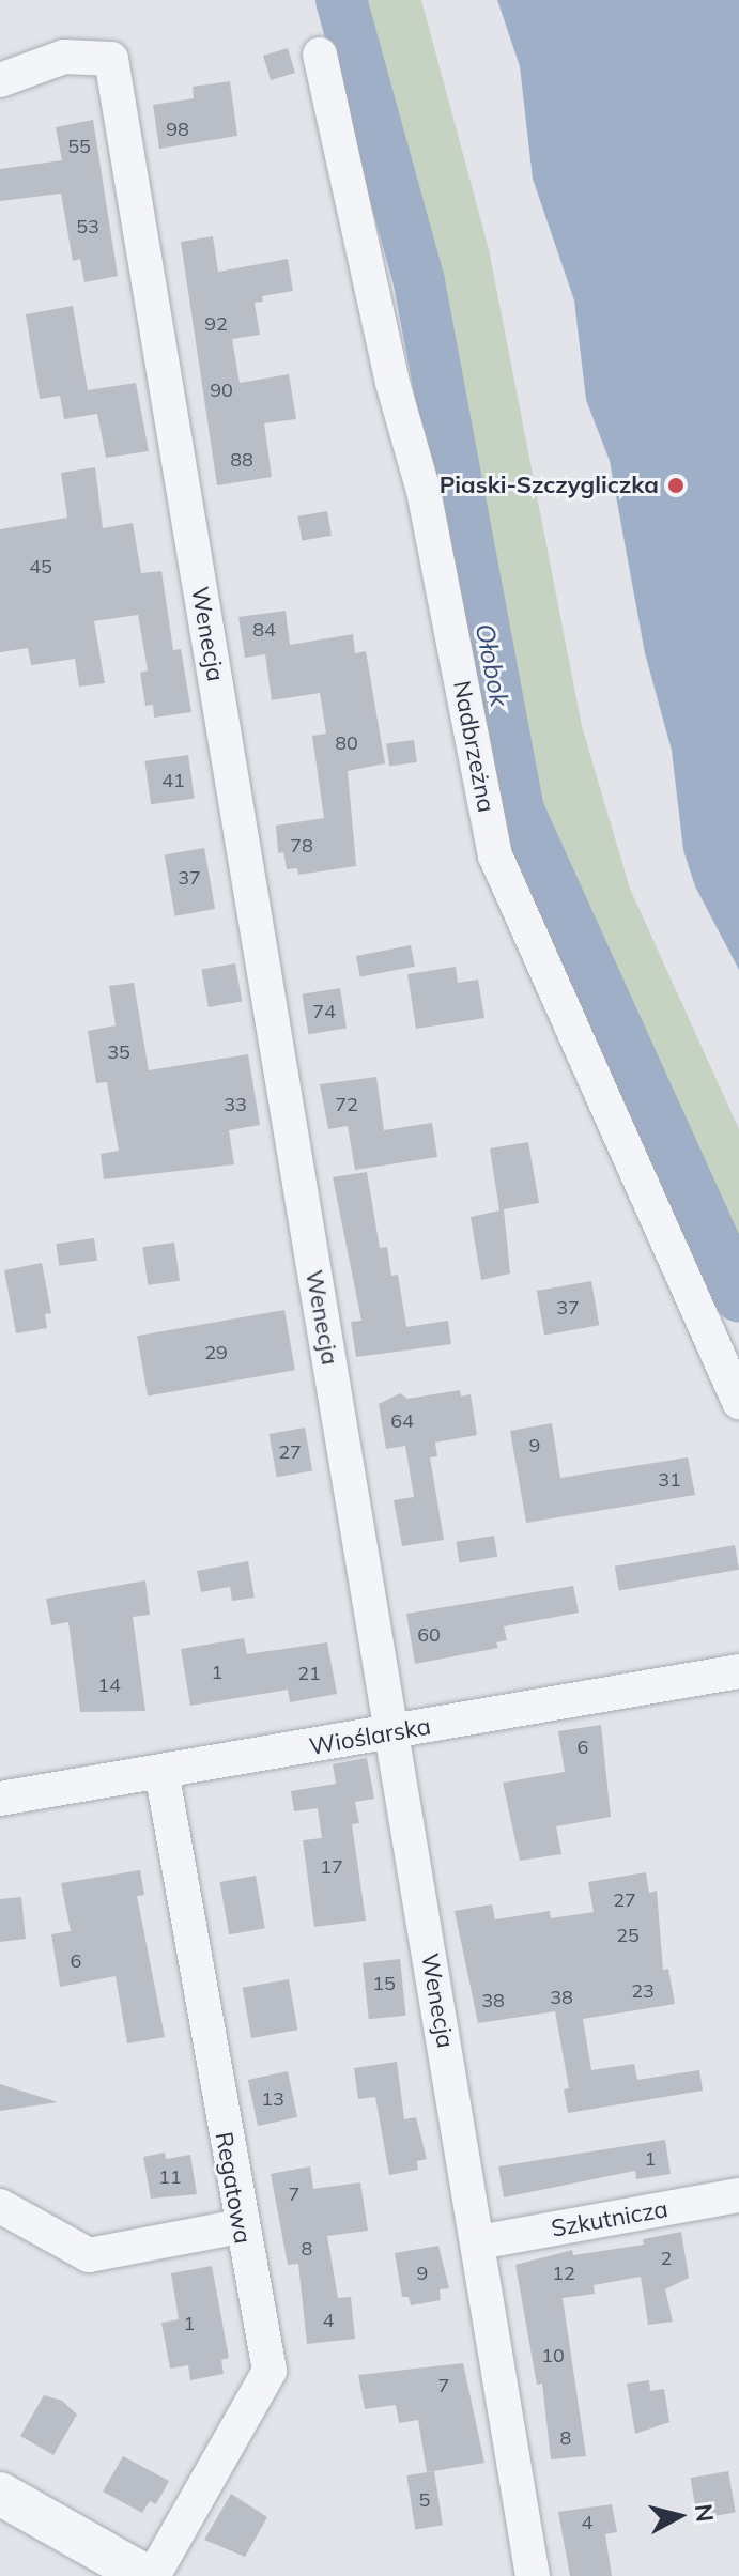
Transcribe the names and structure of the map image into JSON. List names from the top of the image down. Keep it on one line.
{"streets":{"street":["Wenecja","Nadbrzeżna","Wioślarska","Regatowa","Szkutnicza"]},"crossings":[["Wenecja","Wioślarska"],["Wenecja","Szkutnicza"],["Wioślarska","Regatowa"]],"water":["Ołobok"],"places":["Piaski-Szczygliczka"],"house_numbers":["98","55","53","92","90","88","45","84","80","41","78","37","74","35","33","72","37","29","64","9","27","31","60","1","21","14","6","17","27","25","6","15","23","38","38","13","1","11","7","8","2","9","12","4","1","10","7","8","5","4"],"north":"right"}
